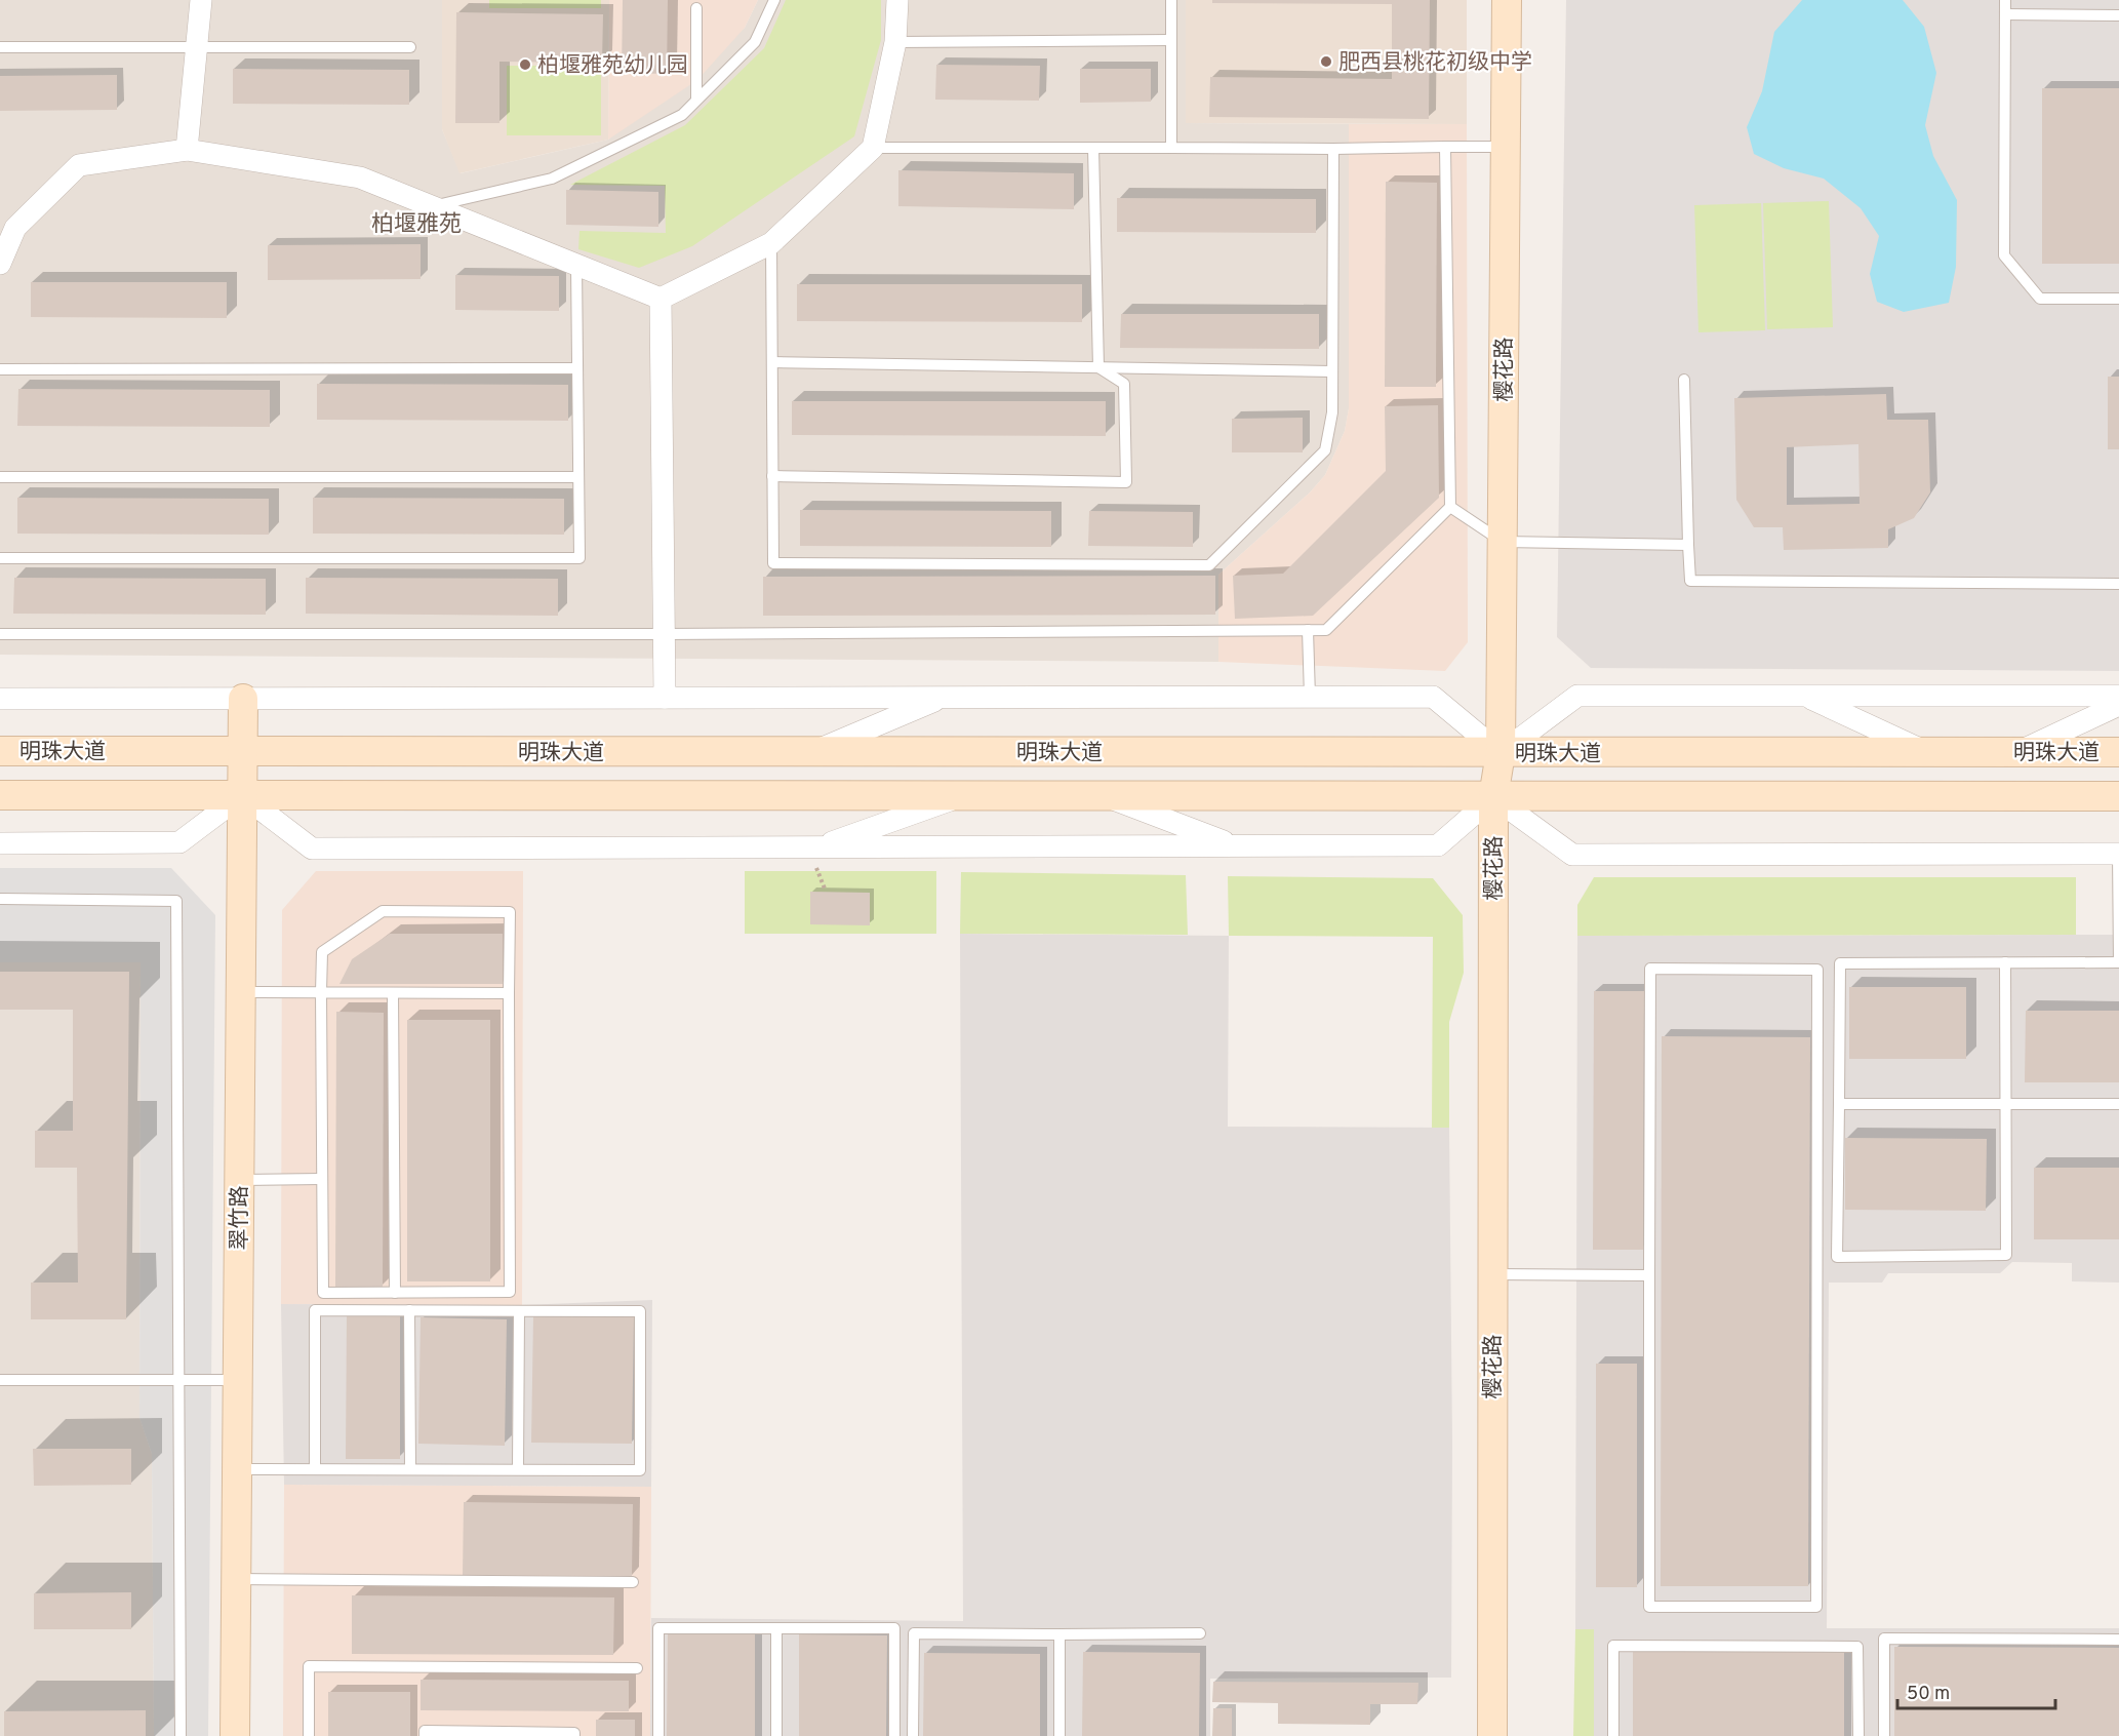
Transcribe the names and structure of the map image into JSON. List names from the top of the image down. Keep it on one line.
{"streets":{"main road":["樱花路","明珠大道","翠竹路"]},"crossings":[["樱花路","明珠大道"],["明珠大道","翠竹路"]],"districts":["柏堰雅苑"],"places":["肥西县桃花初级中学","柏堰雅苑幼儿园"],"scale_bar":"50 m"}
